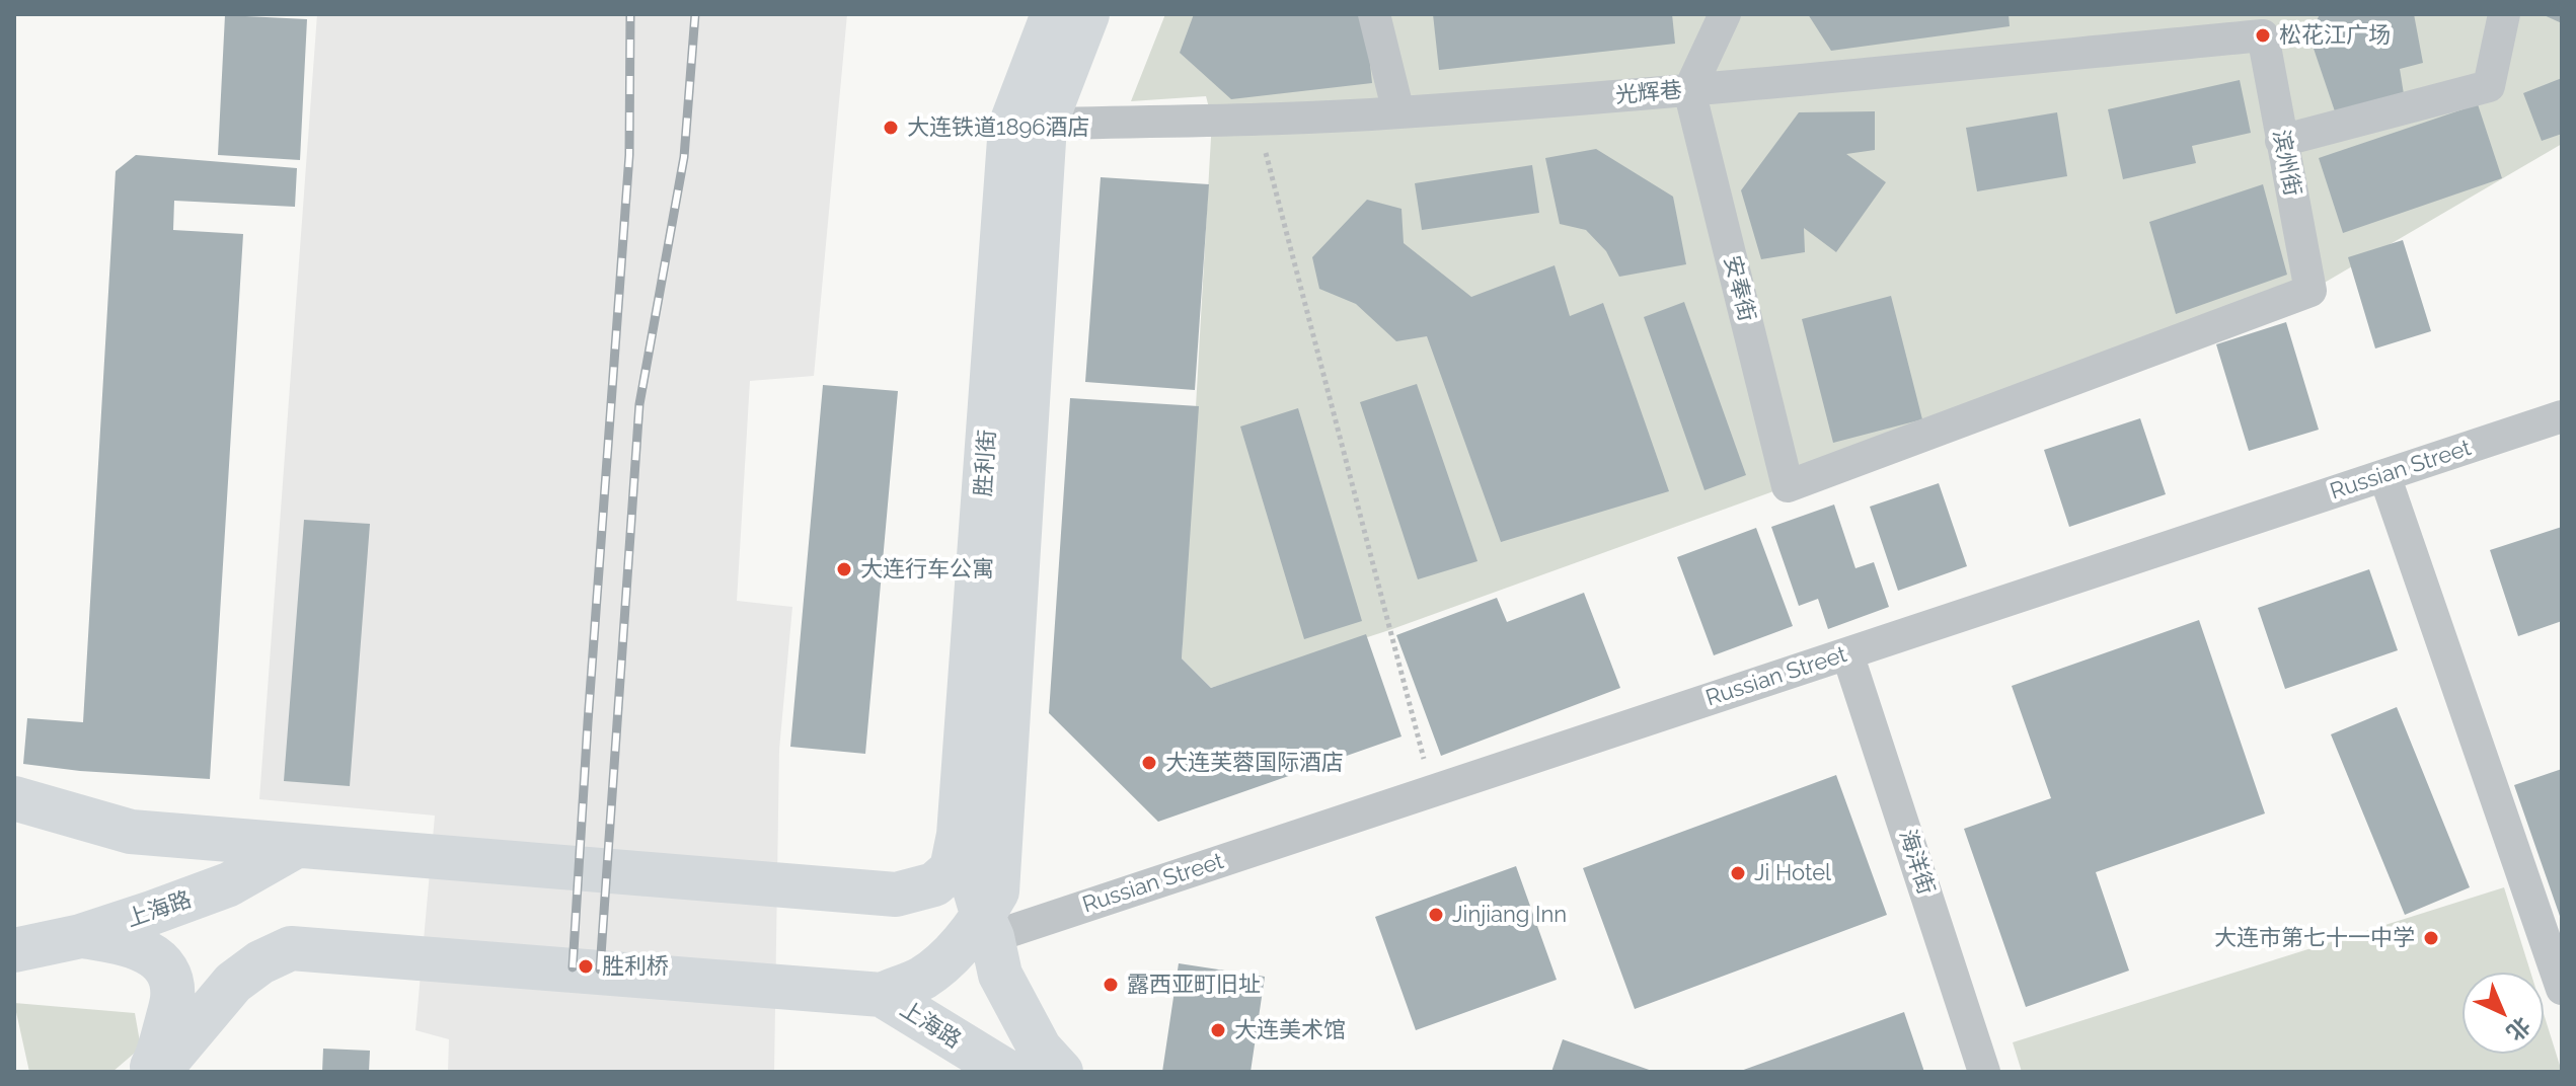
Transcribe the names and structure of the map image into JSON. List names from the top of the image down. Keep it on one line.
{"streets":{"main road":["胜利街","上海路"],"street":["光辉巷","滨州街","安奉街","Russian Street","海洋街"]},"crossings":[["光辉巷","滨州街"],["光辉巷","安奉街"],["光辉巷","胜利街"],["滨州街","安奉街"],["胜利街","Russian Street"],["胜利街","上海路"],["Russian Street","海洋街"],["Russian Street","上海路"]],"places":["松花江广场","大连铁道1896酒店","大连行车公寓","大连芙蓉国际酒店","Ji Hotel","Jinjiang Inn","大连市第七十一中学","胜利桥","露西亚町旧址","大连美术馆"],"north":"bottom right"}
